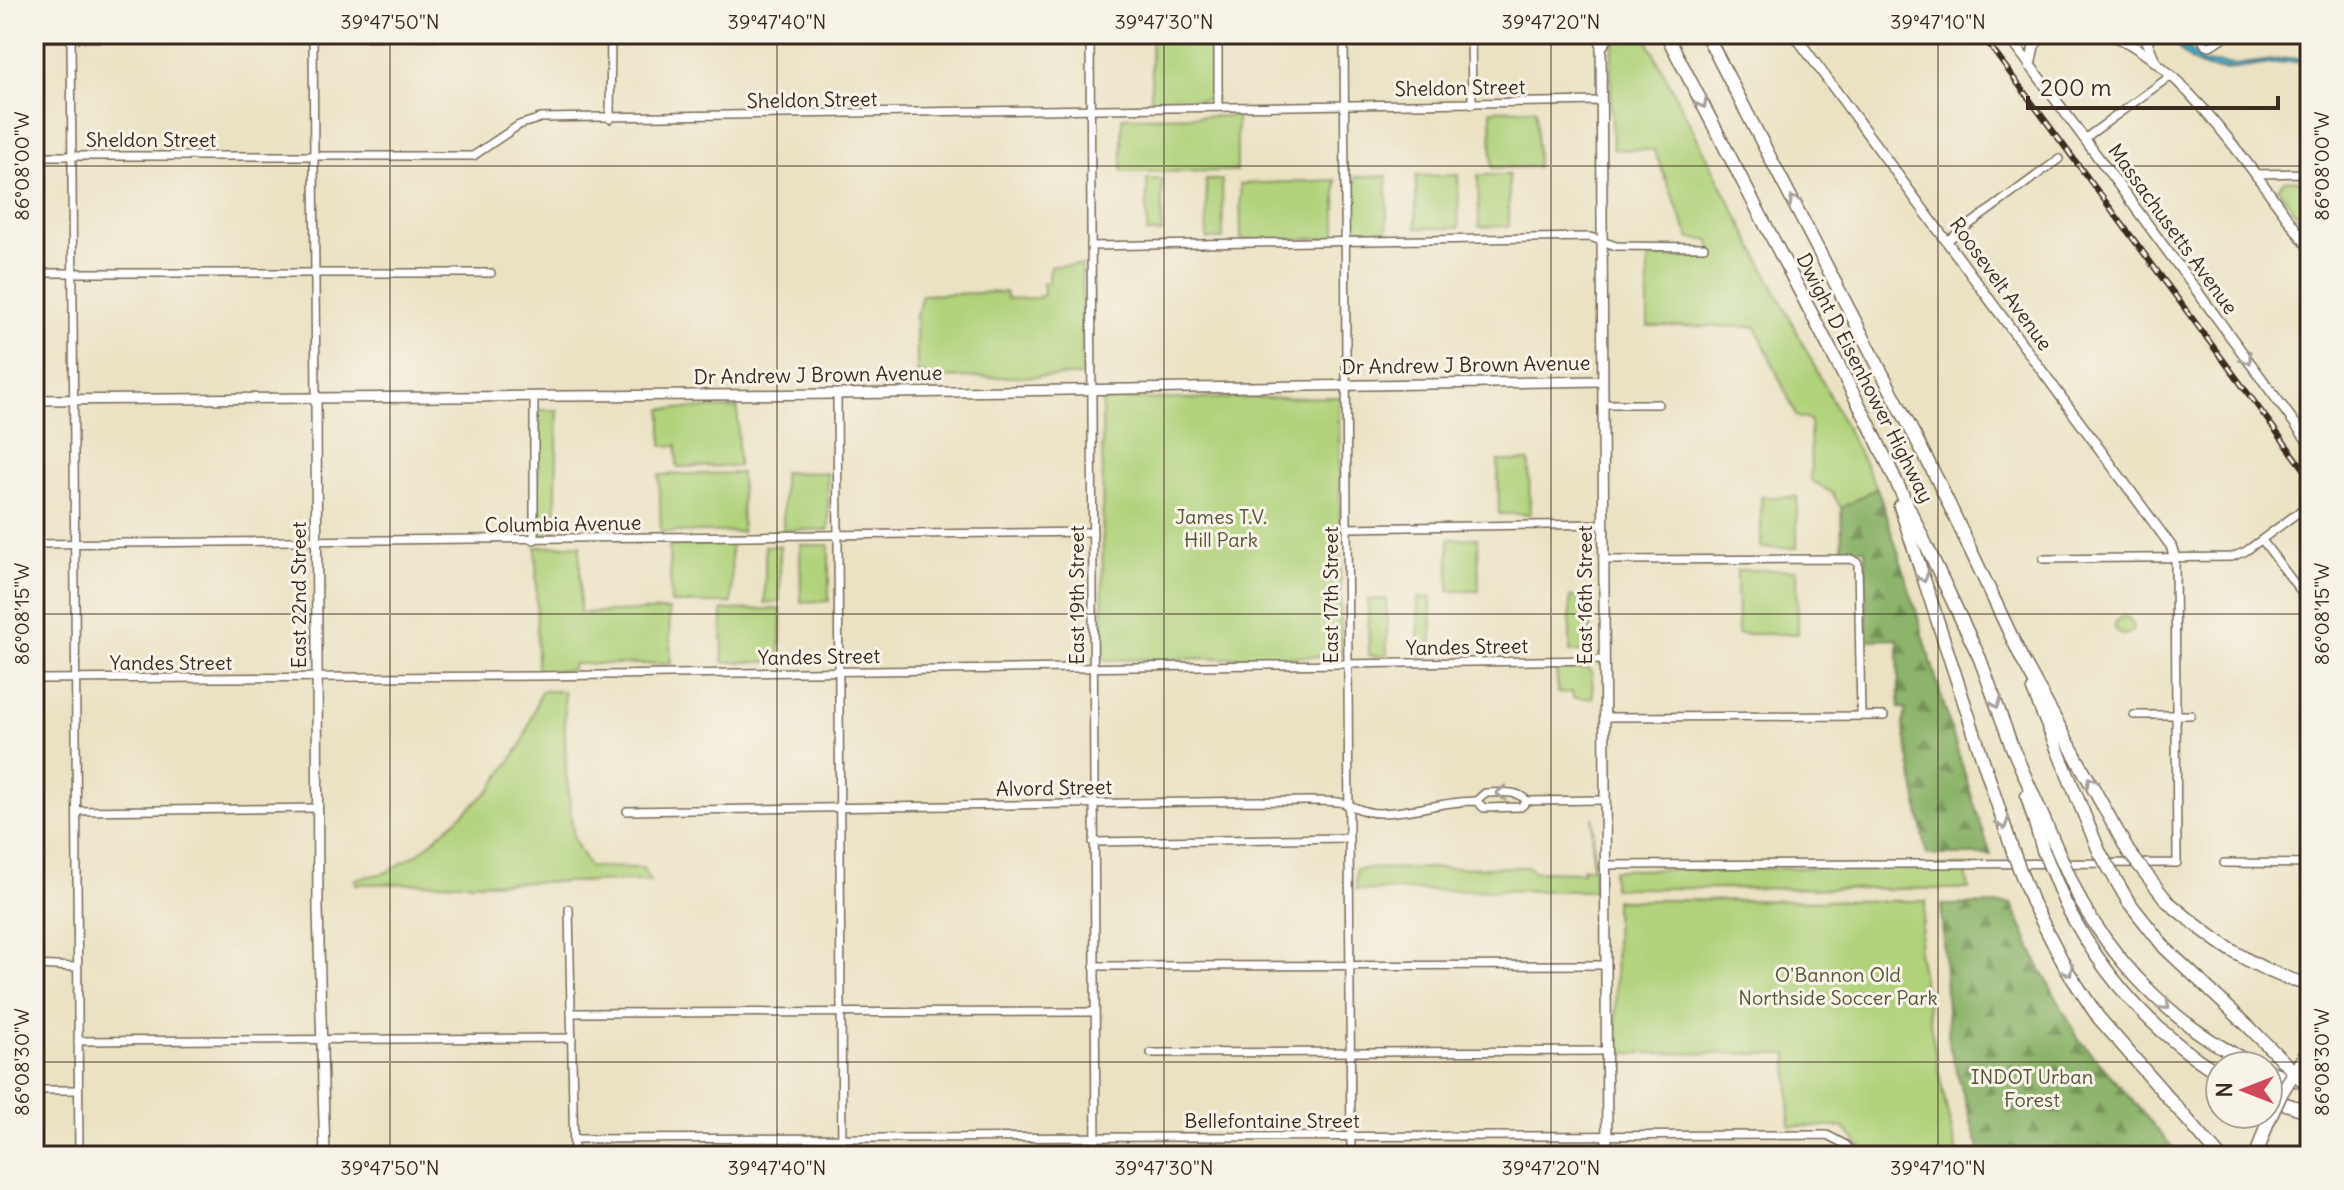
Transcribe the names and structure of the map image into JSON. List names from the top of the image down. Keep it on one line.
{"streets":{"highway":["Dwight D Eisenhower Highway"],"main road":["Massachusetts Avenue","Roosevelt Avenue","Dr Andrew J Brown Avenue","East 22nd Street","East 16th Street"],"street":["Sheldon Street","Columbia Avenue","East 19th Street","East 17th Street","Yandes Street","Alvord Street","Bellefontaine Street"]},"crossings":[["Sheldon Street","East 22nd Street"],["Sheldon Street","East 19th Street"],["Sheldon Street","East 17th Street"],["Sheldon Street","East 16th Street"],["Dr Andrew J Brown Avenue","East 22nd Street"],["Dr Andrew J Brown Avenue","East 19th Street"],["Dr Andrew J Brown Avenue","East 17th Street"],["Dr Andrew J Brown Avenue","East 16th Street"],["Columbia Avenue","East 22nd Street"],["Columbia Avenue","East 19th Street"],["East 22nd Street","Yandes Street"],["East 19th Street","Yandes Street"],["East 19th Street","Alvord Street"],["East 19th Street","Bellefontaine Street"],["East 17th Street","Yandes Street"],["East 17th Street","Alvord Street"],["East 17th Street","Bellefontaine Street"],["East 16th Street","Yandes Street"],["East 16th Street","Alvord Street"],["East 16th Street","Bellefontaine Street"]],"one_way":["Massachusetts Avenue"],"parks":["James T.V. Hill Park","O'Bannon Old Northside Soccer Park","INDOT Urban Forest"],"scale_bar":"200 m","north":"left","coordinates":["39°47'50\"N","39°47'40\"N","39°47'30\"N","39°47'20\"N","39°47'10\"N","86°08'00\"W","86°08'15\"W","86°08'30\"W"]}
